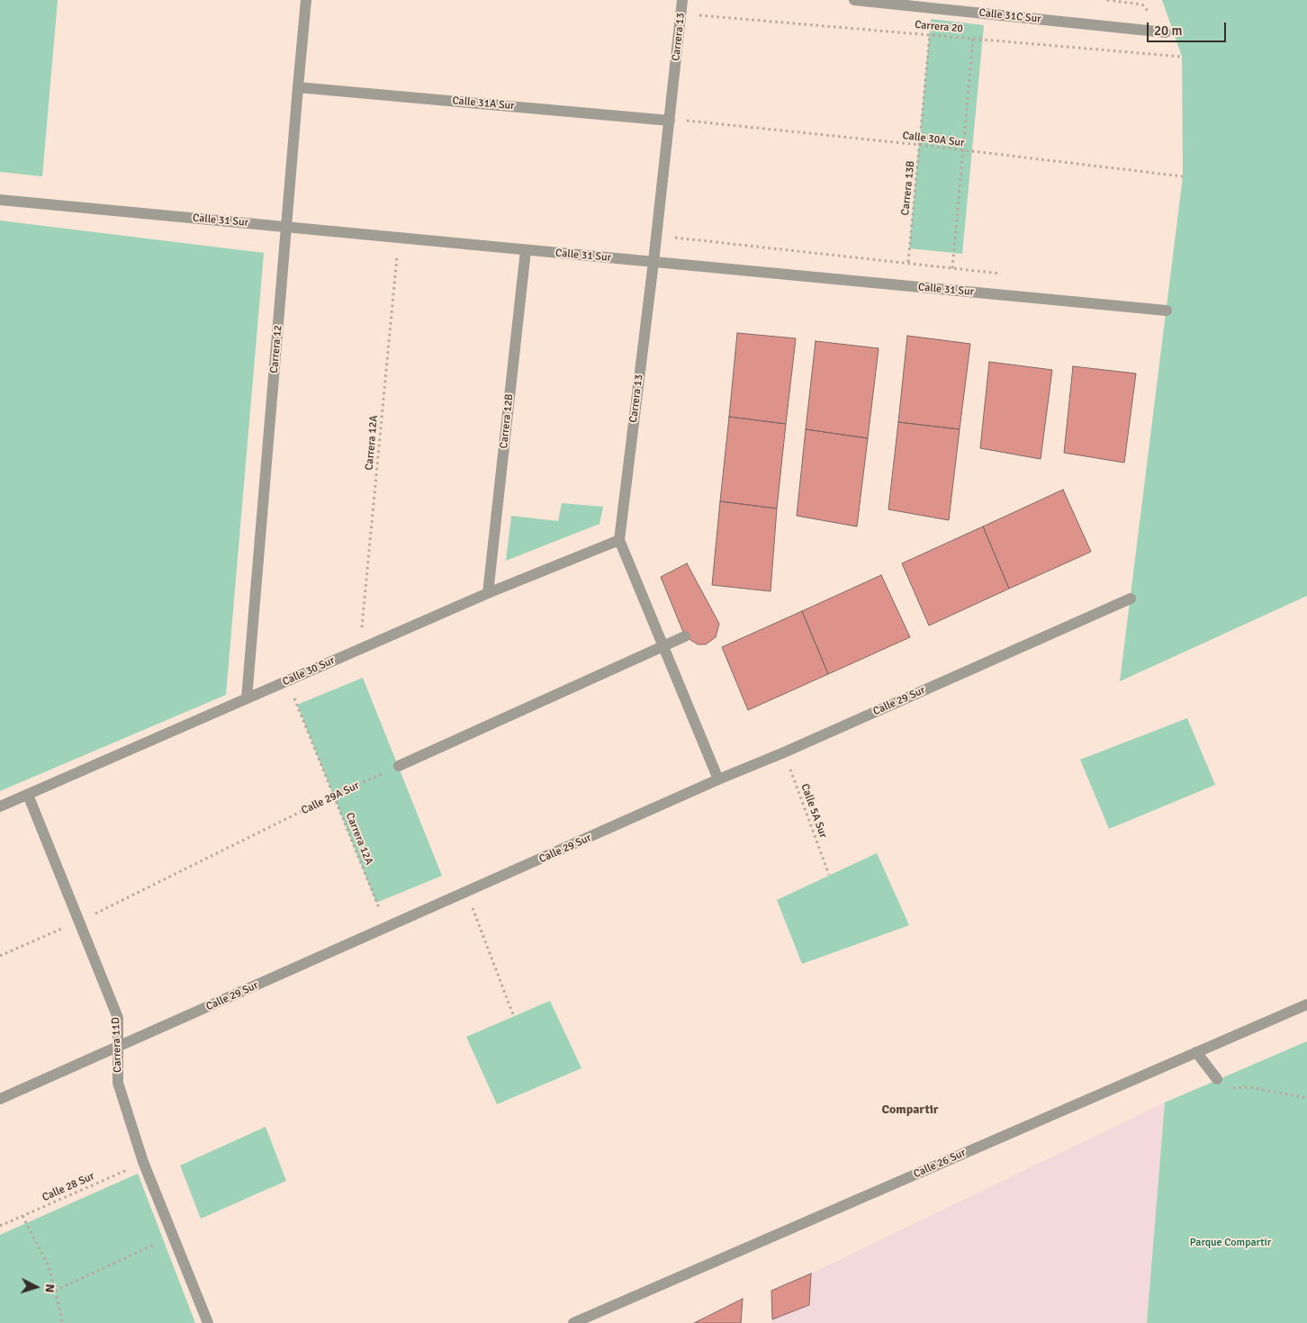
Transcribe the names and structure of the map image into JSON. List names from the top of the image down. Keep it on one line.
{"streets":{"street":["Calle 31C Sur","Carrera 13","Calle 31A Sur","Calle 31 Sur","Carrera 12","Carrera 12B","Calle 30 Sur","Calle 29 Sur","Carrera 11D","Calle 26 Sur"],"path":["Carrera 20","Calle 30A Sur","Carrera 13B","Carrera 12A","Calle 29A Sur","Calle 5A Sur","Calle 28 Sur"]},"crossings":[["Carrera 20","Carrera 13B"],["Carrera 13","Calle 31A Sur"],["Carrera 13","Calle 31 Sur"],["Carrera 13","Calle 30 Sur"],["Carrera 13","Calle 29 Sur"],["Calle 31A Sur","Carrera 12"],["Calle 30A Sur","Carrera 13B"],["Calle 31 Sur","Carrera 12"],["Calle 31 Sur","Carrera 12B"],["Calle 31 Sur","Carrera 12A"],["Carrera 12","Calle 30 Sur"],["Carrera 12B","Calle 30 Sur"],["Carrera 12A","Calle 30 Sur"],["Carrera 12A","Calle 29 Sur"],["Carrera 12A","Calle 29A Sur"],["Calle 30 Sur","Carrera 11D"],["Calle 29 Sur","Calle 5A Sur"],["Calle 29 Sur","Carrera 11D"],["Calle 29A Sur","Carrera 11D"],["Carrera 11D","Calle 28 Sur"]],"districts":["Compartir"],"parks":["Parque Compartir"],"scale_bar":"20 m","north":"right"}
